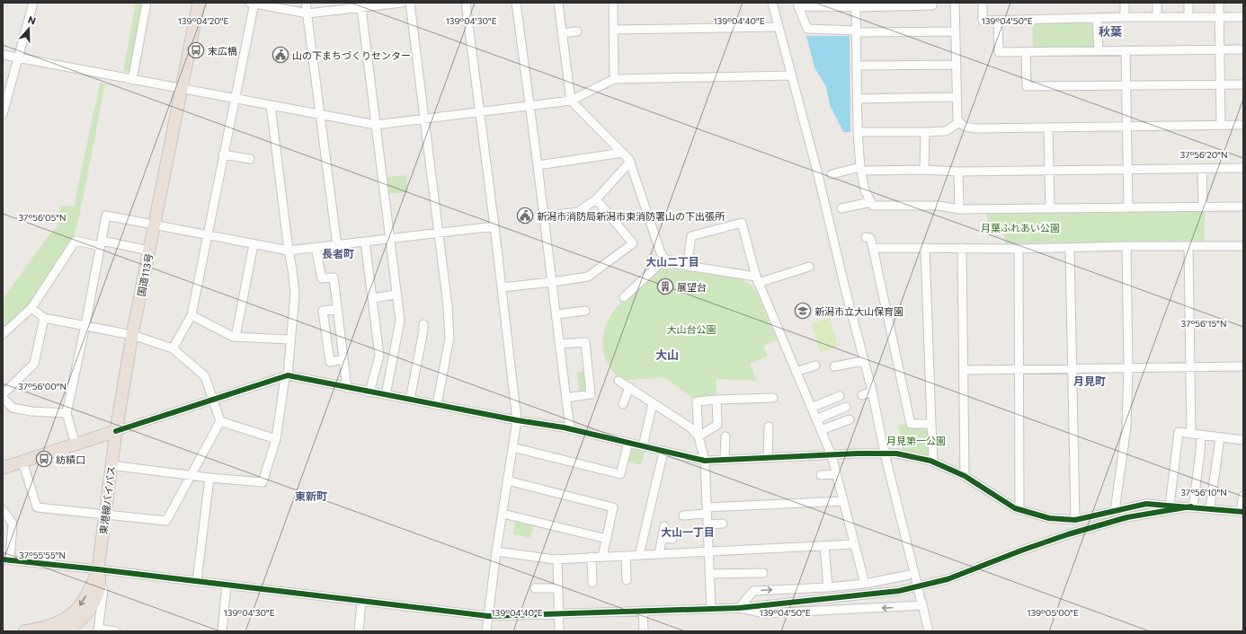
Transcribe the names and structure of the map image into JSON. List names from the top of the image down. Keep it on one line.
{"streets":{"highway":["国道113号","東港線バイパス"]},"crossings":[["国道113号","東港線バイパス"]],"districts":["秋葉","長者町","大山二丁目","大山","月見町","東新町","大山一丁目"],"parks":["月葉ふれあい公園","大山台公園","月見第一公園"],"places":{"bus stop":["末広橋","紡績口"],"public building":["山の下まちづくりセンター","新潟市消防局新潟市東消防署山の下出張所"],"building":["展望台"],"school or university":["新潟市立大山保育園"]},"north":"top","coordinates":["139°04'20\"E","139°04'30\"E","139°04'40\"E","139°04'50\"E","37°56'20\"N","37°56'05\"N","37°56'15\"N","37°56'00\"N","37°56'10\"N","37°55'55\"N","139°05'00\"E"]}
